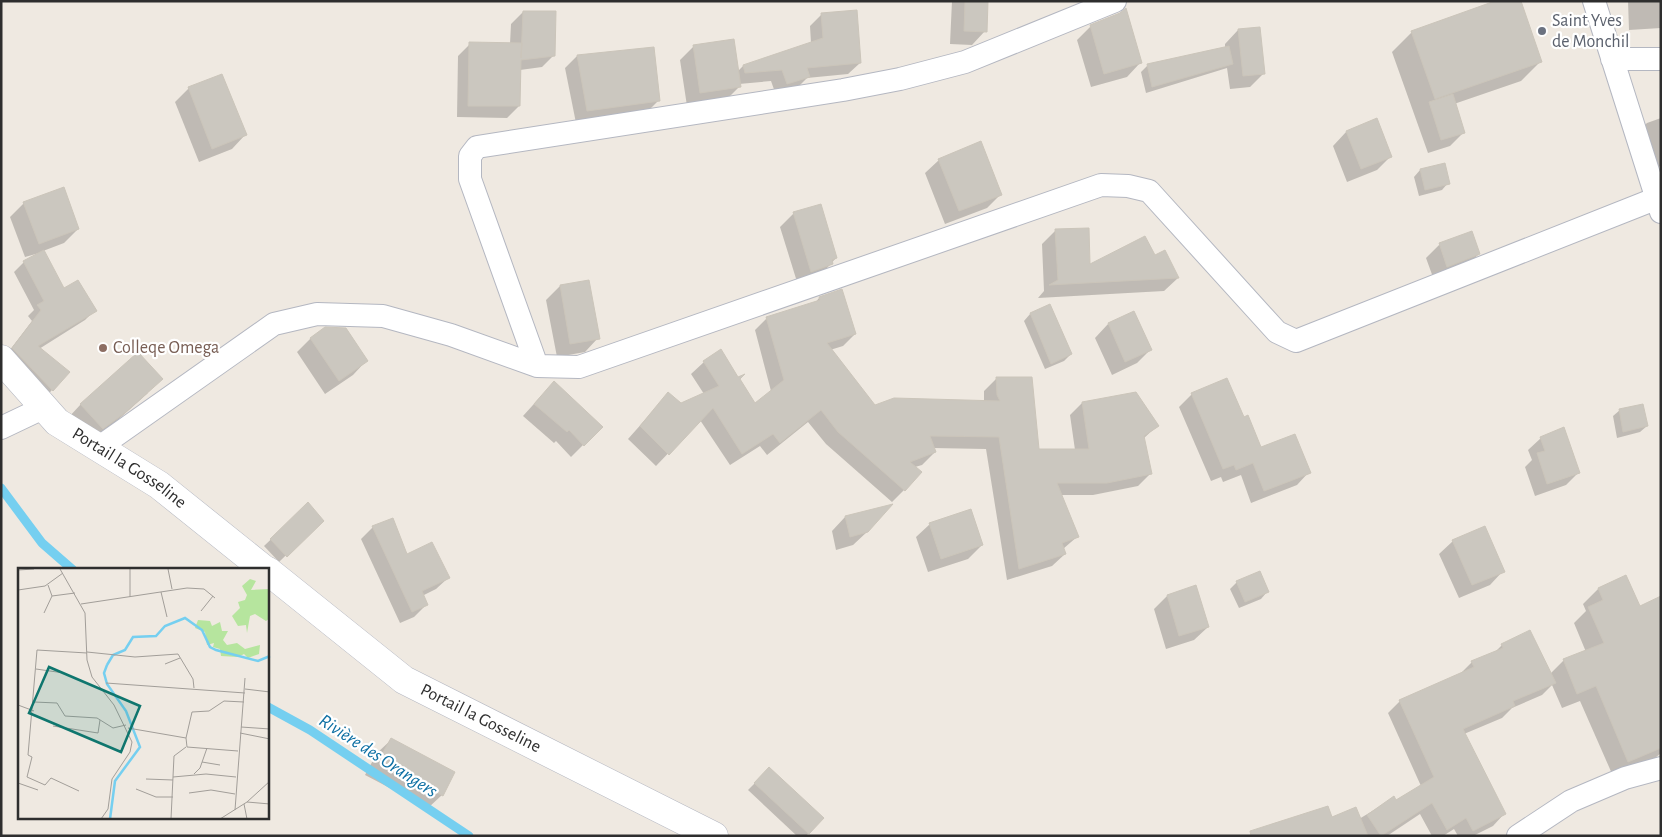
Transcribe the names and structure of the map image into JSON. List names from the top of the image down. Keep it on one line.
{"streets":{"street":["Portail la Gosseline"]},"water":["Rivière des Orangers"],"places":["Saint Yves de Monchil","Colleqe Omega"]}
